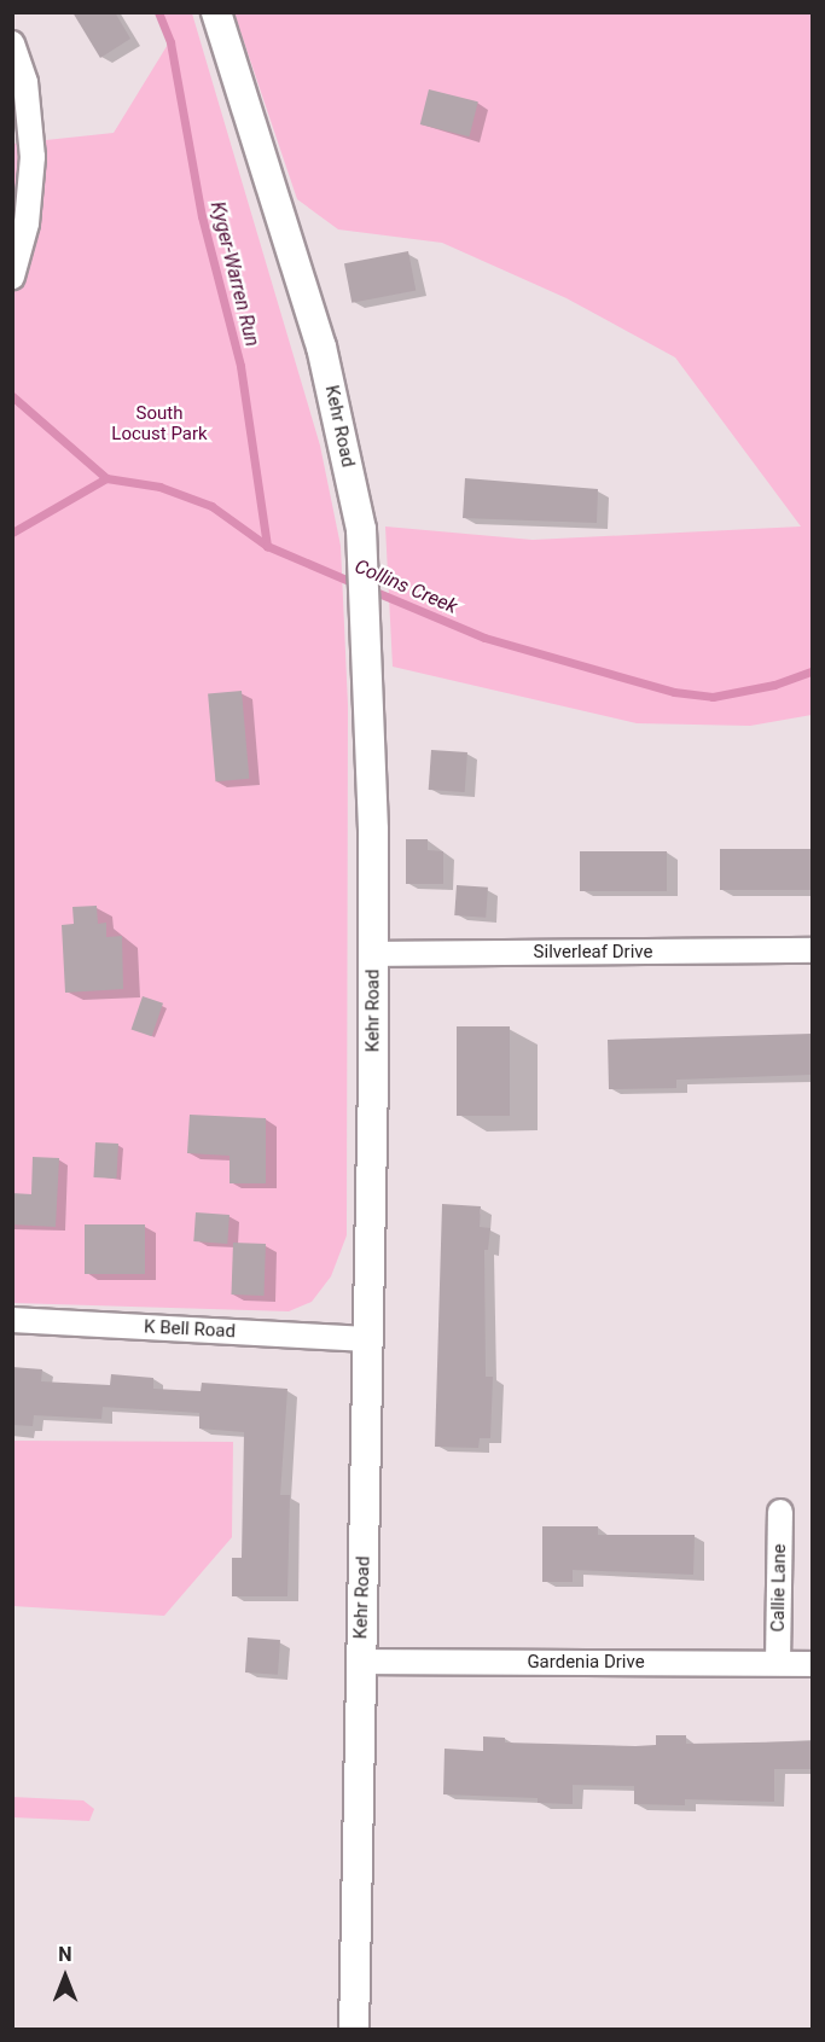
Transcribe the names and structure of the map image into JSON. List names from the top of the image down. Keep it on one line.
{"streets":{"street":["Kehr Road","Silverleaf Drive","K Bell Road","Callie Lane","Gardenia Drive"]},"crossings":[["Kehr Road","Silverleaf Drive"],["Kehr Road","K Bell Road"],["Kehr Road","Gardenia Drive"],["Callie Lane","Gardenia Drive"]],"water":["Kyger-Warren Run","Collins Creek"],"parks":["South Locust Park"],"north":"top"}
